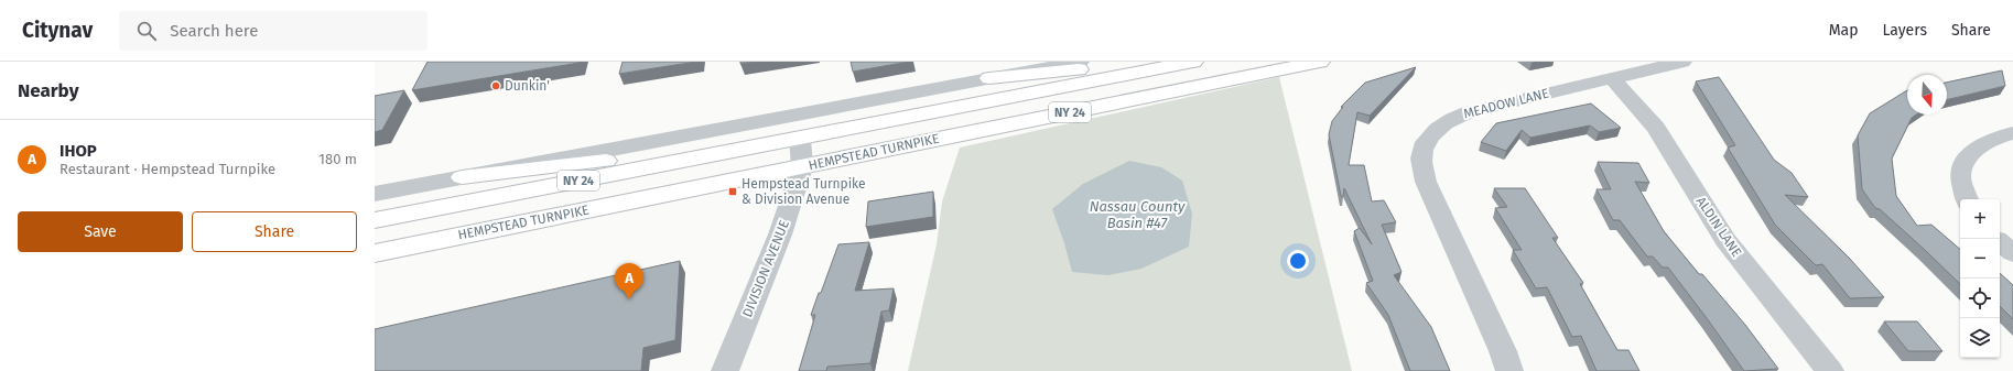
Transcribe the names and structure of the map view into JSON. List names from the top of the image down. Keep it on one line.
{"streets":{"main road":["NY 24","HEMPSTEAD TURNPIKE"],"street":["MEADOW LANE","ALDIN LANE","DIVISION AVENUE"]},"crossings":[["MEADOW LANE","ALDIN LANE"],["HEMPSTEAD TURNPIKE","DIVISION AVENUE"]],"water":["Nassau County Basin #47"],"places":{"other":["Dunkin'"],"transit":["Hempstead Turnpike & Division Avenue"]},"north":"bottom","page":{"header":"Citynav","search":"Search here","nav":["Map","Layers","Share"],"heading":"Nearby","list":[{"mark":"A","name":"IHOP","note":"Restaurant · Hempstead Turnpike","value":"180 m"}],"buttons":["Save","Share"],"map_buttons":["+","−"],"pins":"A"}}
